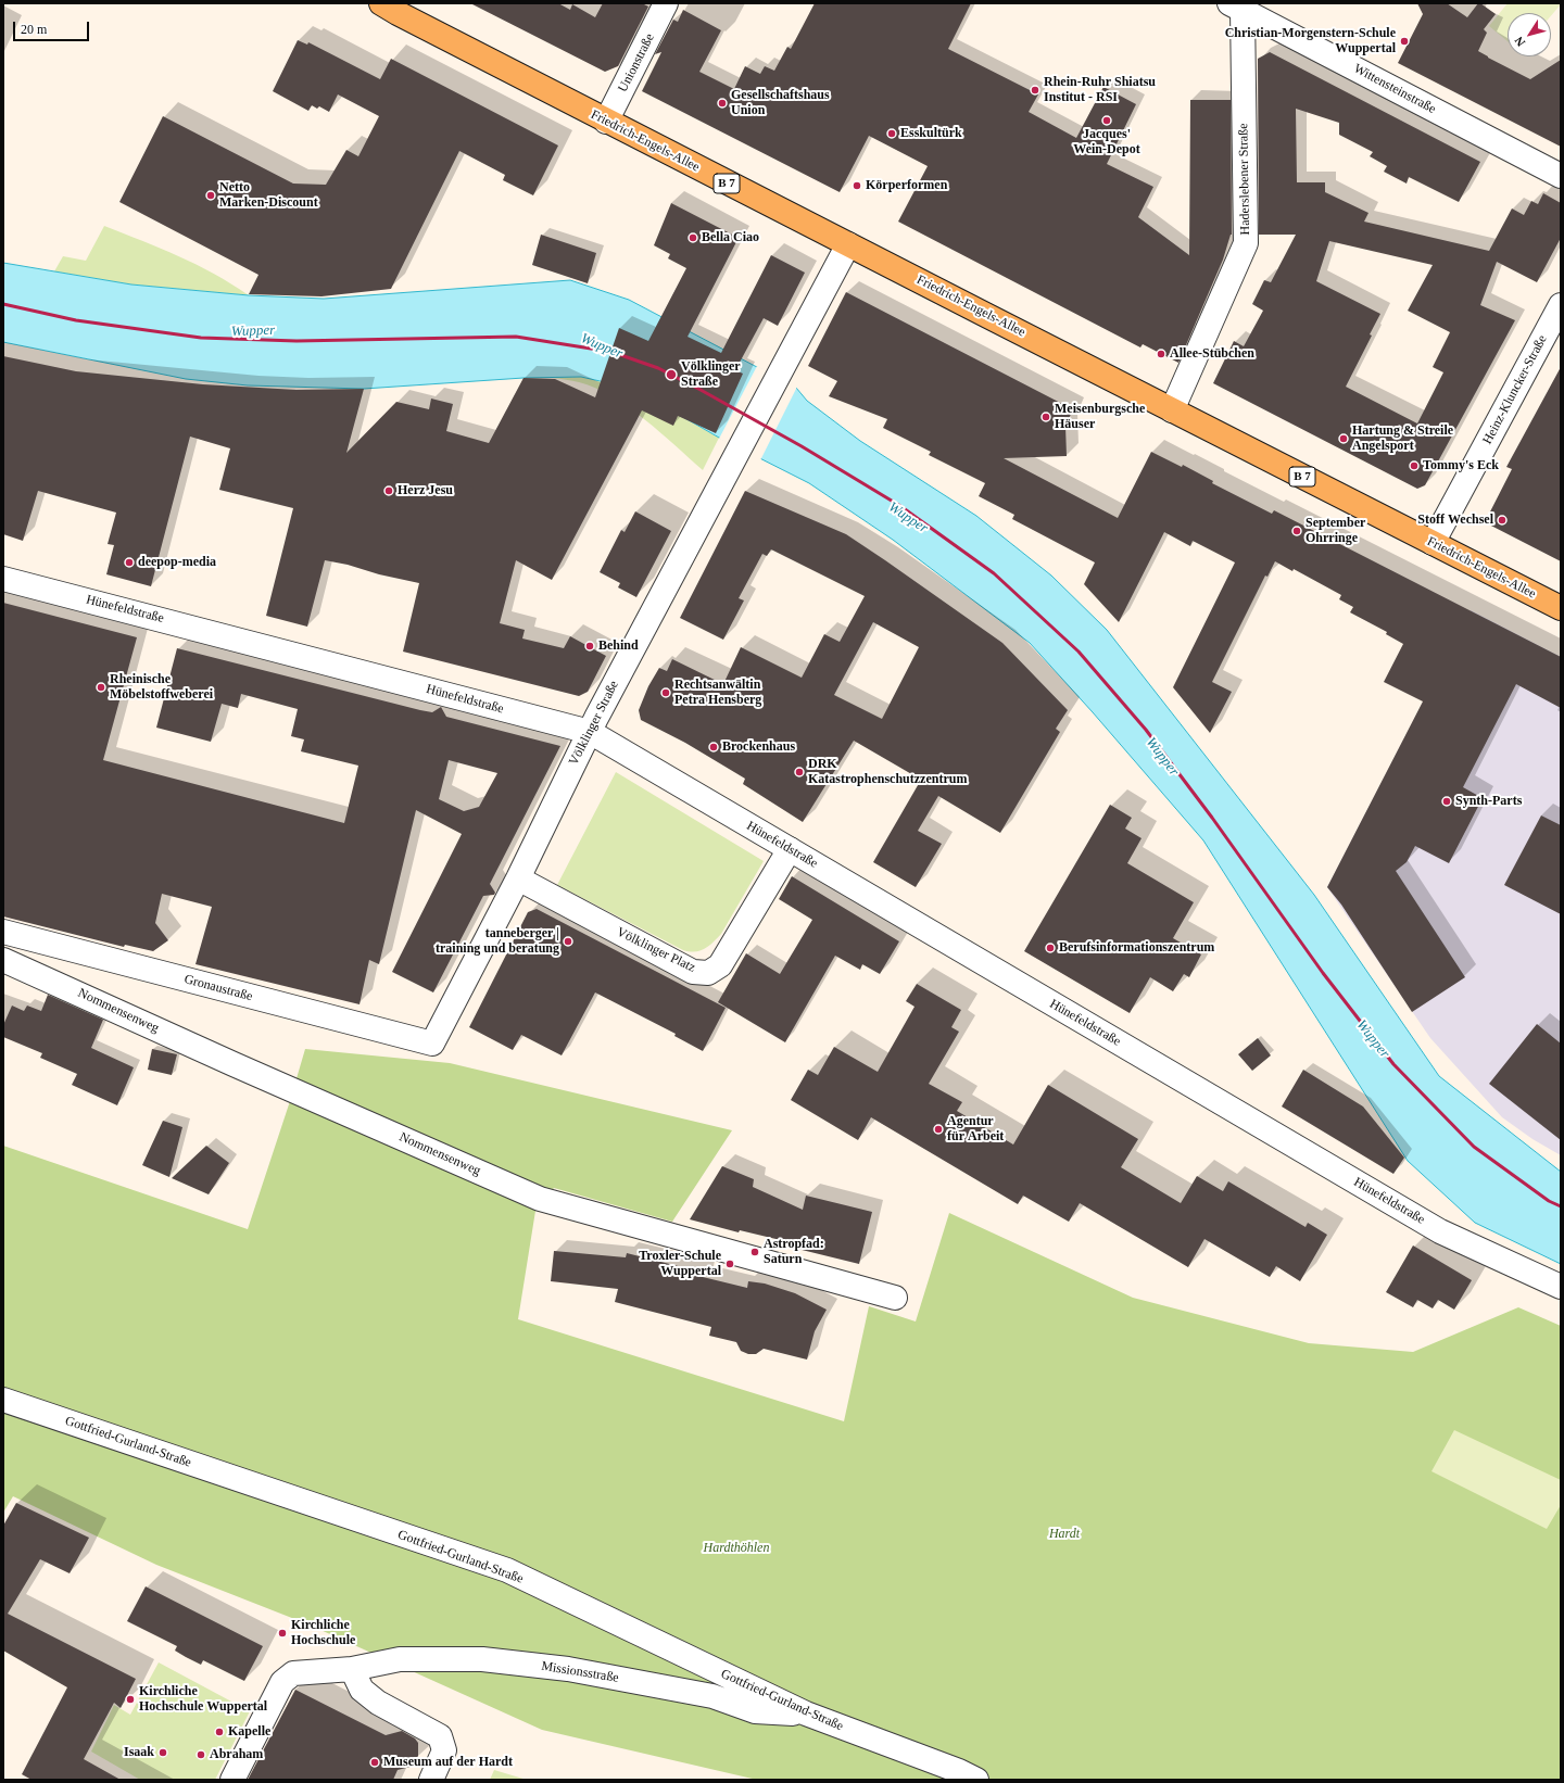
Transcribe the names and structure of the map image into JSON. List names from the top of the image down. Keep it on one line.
{"streets":{"main road":["Friedrich-Engels-Allee","B 7"],"street":["Unionstraße","Wittensteinstraße","Haderslebener Straße","Heinz-Kluncker-Straße","Hünefeldstraße","Völklinger Straße","Völklinger Platz","Gronaustraße","Nommensenweg","Gottfried-Gurland-Straße","Missionsstraße"]},"crossings":[["Unionstraße","Friedrich-Engels-Allee"],["Wittensteinstraße","Haderslebener Straße"],["Friedrich-Engels-Allee","Haderslebener Straße"],["Friedrich-Engels-Allee","Heinz-Kluncker-Straße"],["Friedrich-Engels-Allee","Völklinger Straße"],["Hünefeldstraße","Völklinger Straße"],["Hünefeldstraße","Völklinger Platz"],["Völklinger Straße","Völklinger Platz"],["Völklinger Straße","Gronaustraße"],["Gottfried-Gurland-Straße","Missionsstraße"]],"water":["Wupper"],"parks":["Hardt","Hardthöhlen"],"places":["Christian-Morgenstern-Schule Wuppertal","Rhein-Ruhr Shiatsu Institut - RSI","Gesellschaftshaus Union","Jacques' Wein-Depot","Esskultürk","Körperformen","Netto Marken-Discount","Bella Ciao","Allee-Stübchen","Völklinger Straße","Meisenburgsche Häuser","Hartung & Streile Angelsport","Tommy's Eck","Herz Jesu","Stoff Wechsel","September Ohrringe","deepop-media","Behind","Rheinische Möbelstoffweberei","Rechtsanwältin Petra Hensberg","Brockenhaus","DRK Katastrophenschutzzentrum","Synth-Parts","tanneberger | training und beratung","Berufsinformationszentrum","Agentur für Arbeit","Astropfad: Saturn","Troxler-Schule Wuppertal","Kirchliche Hochschule","Kirchliche Hochschule Wuppertal","Kapelle","Isaak","Abraham","Museum auf der Hardt"],"scale_bar":"20 m","north":"bottom left"}
